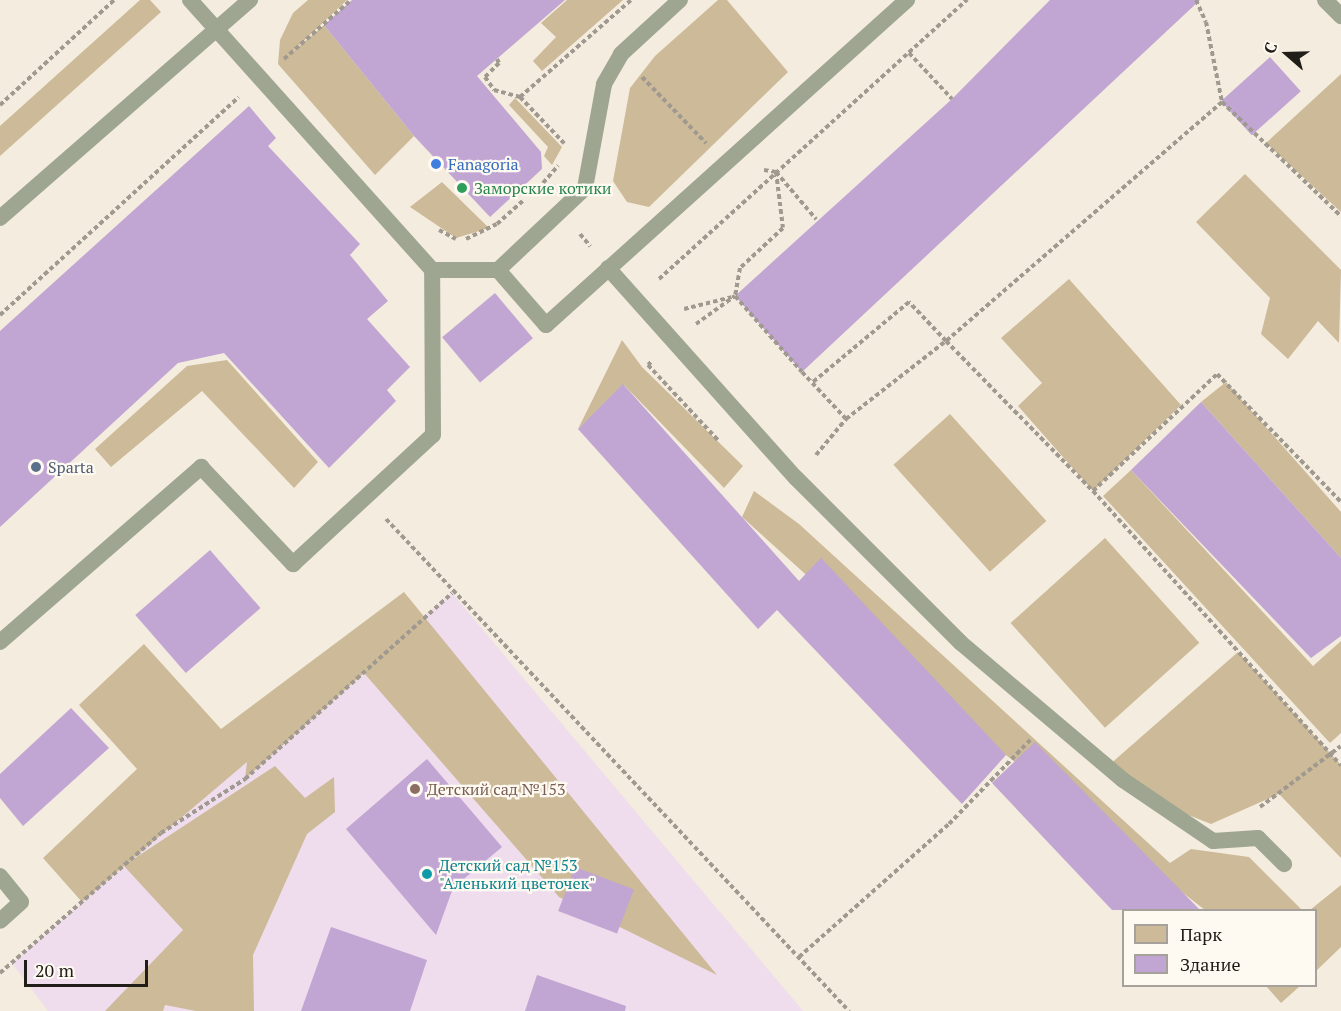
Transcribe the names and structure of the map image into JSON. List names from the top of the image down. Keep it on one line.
{"places":["Fanagoria","Заморские котики","Sparta","Детский сад №153","Детский сад №153 \"Аленький цветочек\""],"legend":["Парк","Здание"],"scale_bar":"20 m","north":"left"}
